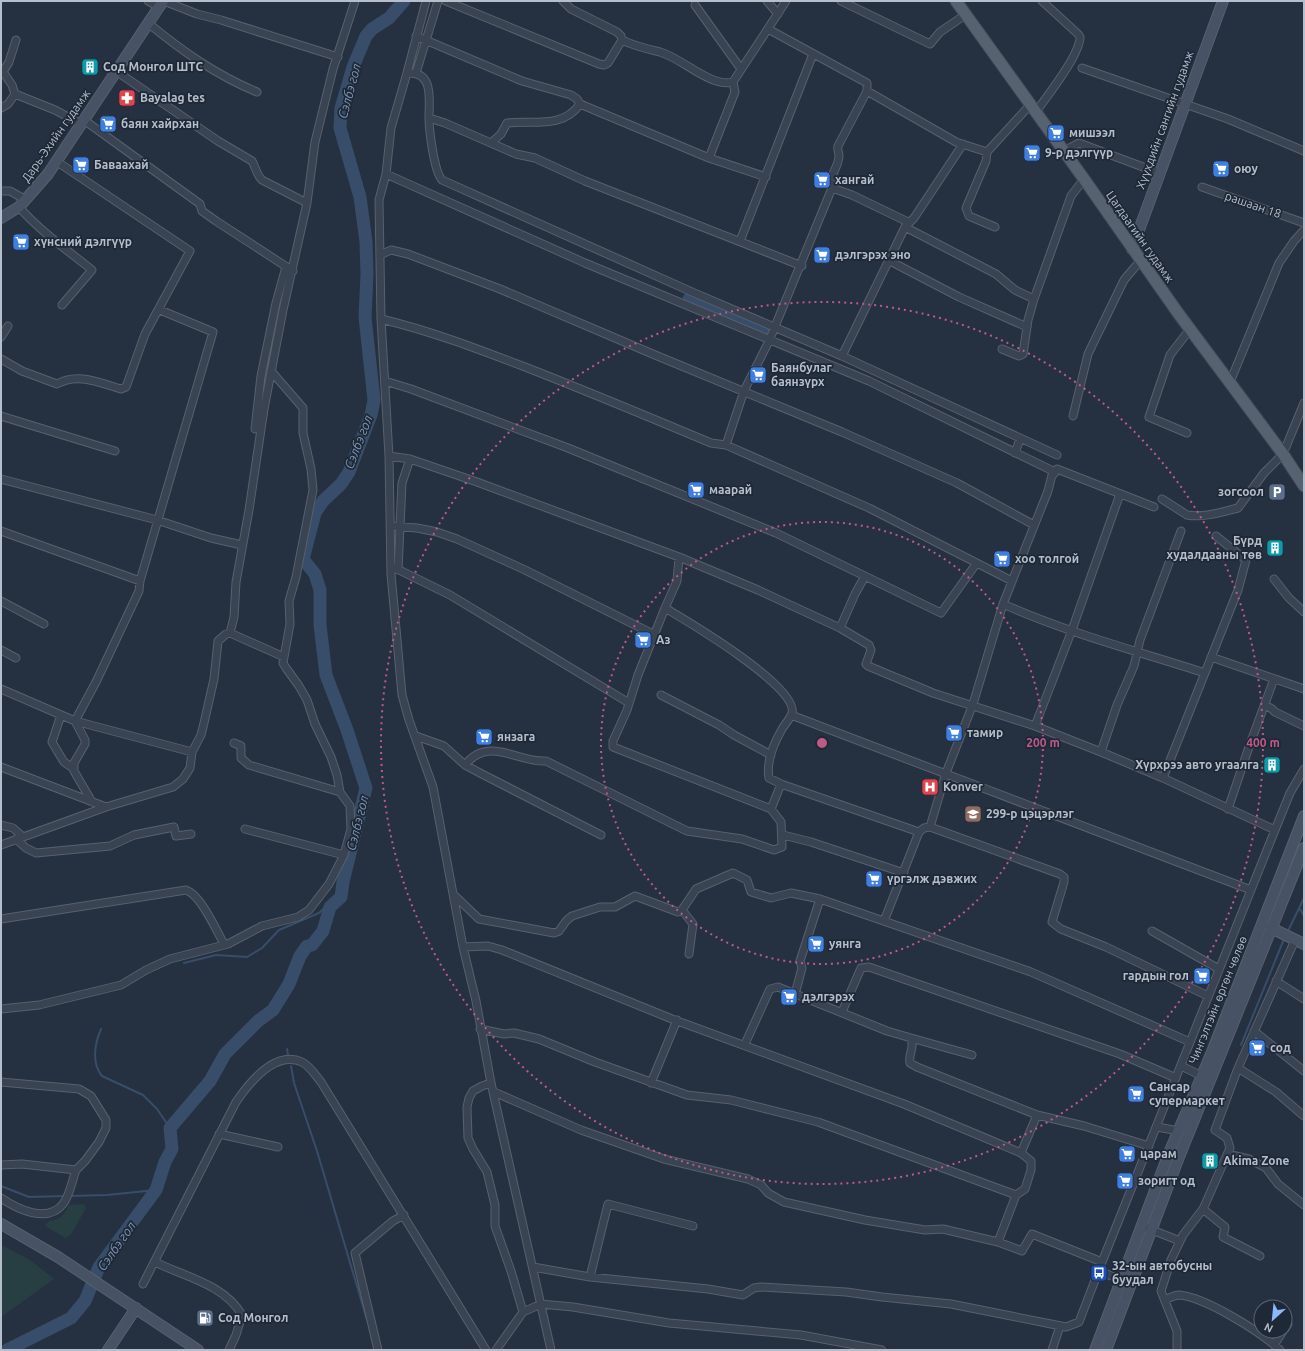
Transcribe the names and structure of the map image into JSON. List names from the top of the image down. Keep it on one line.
{"streets":{"main road":["Хүүхдийн сангийн гудамж","Дарь-Эхийн гудамж","Цагдаагийн гудамж","Чингэлтэйн өргөн чөлөө"],"street":["рашаан 18"]},"crossings":[["Хүүхдийн сангийн гудамж","Цагдаагийн гудамж"]],"water":["Сэлбэ гол"],"places":{"building":["Сод Монгол ШТС","Бүрд худалдааны төв","Хүрхрээ авто угаалга","Akima Zone"],"pharmacy":["Bayalag tes"],"supermarket":["баян хайрхан","мишээл","9-р дэлгүүр","Баваахай","оюу","хангай","хүнсний дэлгүүр","дэлгэрэх эно","Баянбулаг баянзүрх","маарай","хоо толгой","Аз","тамир","янзага","үргэлж дэвжих","уянга","гардын гол","дэлгэрэх","сод","Сансар супермаркет","царам","зоригт од"],"parking":["зогсоол"],"hospital":["Konver"],"school or university":["299-р цэцэрлэг"],"bus stop":["32-ын автобусны буудал"],"fuel station":["Сод Монгол"]},"north":"bottom left","rings":["200 m","400 m"]}
